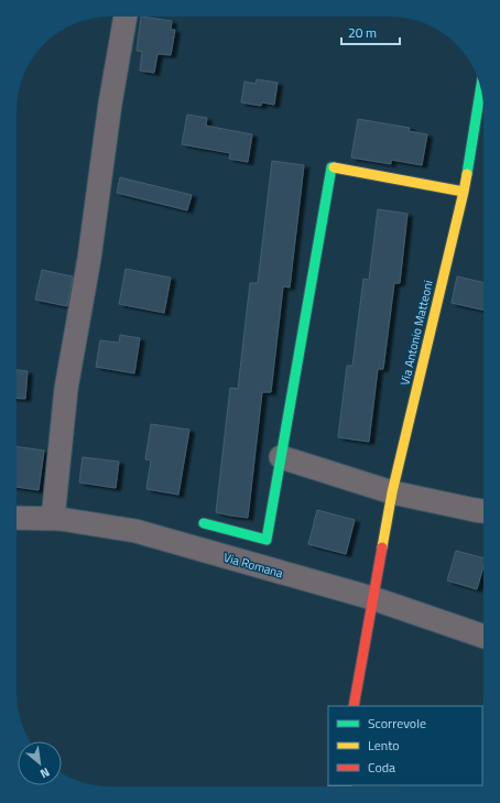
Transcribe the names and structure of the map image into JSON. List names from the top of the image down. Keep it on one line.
{"streets":{"street":["Via Antonio Matteoni","Via Romana"]},"crossings":[["Via Antonio Matteoni","Via Romana"]],"legend":["Scorrevole","Lento","Coda"],"scale_bar":"20 m","north":"bottom right"}
